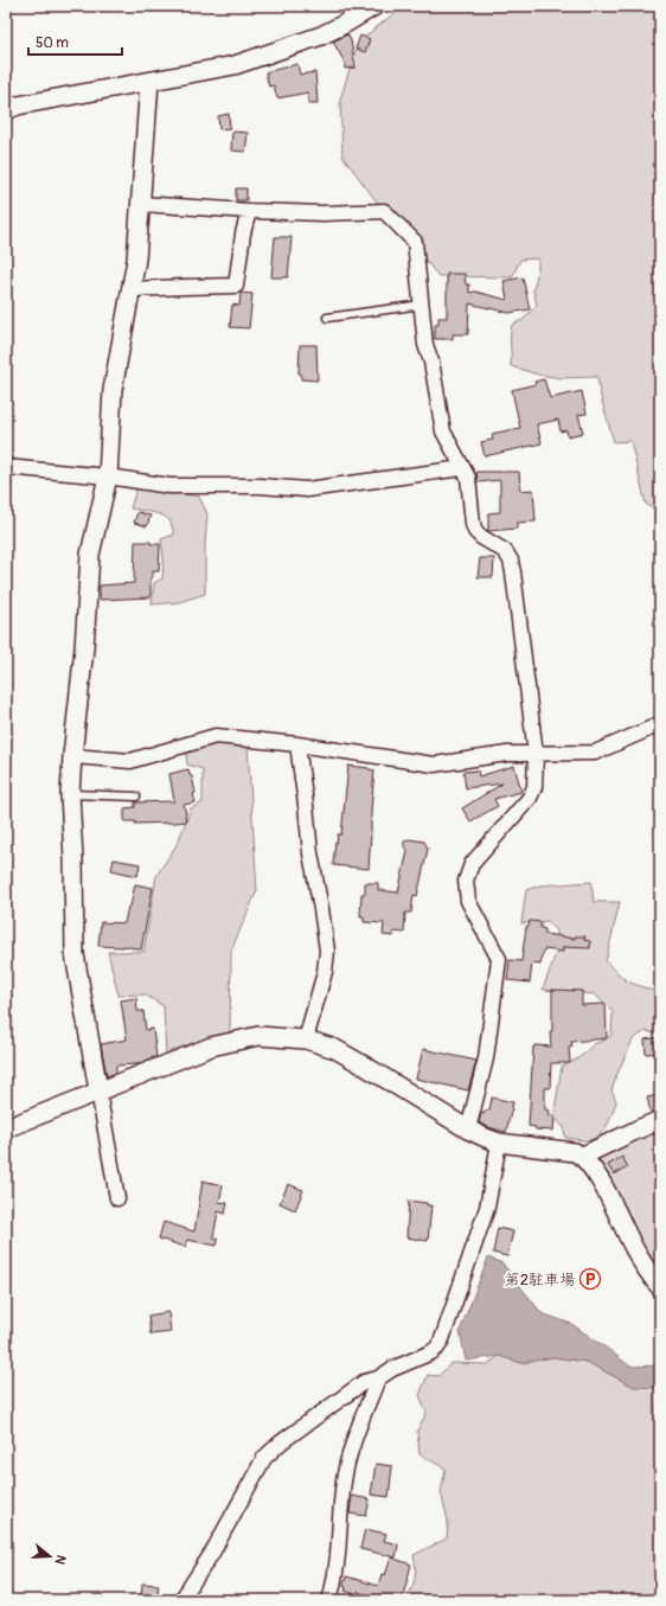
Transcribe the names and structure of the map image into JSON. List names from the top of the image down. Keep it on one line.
{"places":{"parking":["第2駐車場"]},"scale_bar":"50 m","north":"right"}
